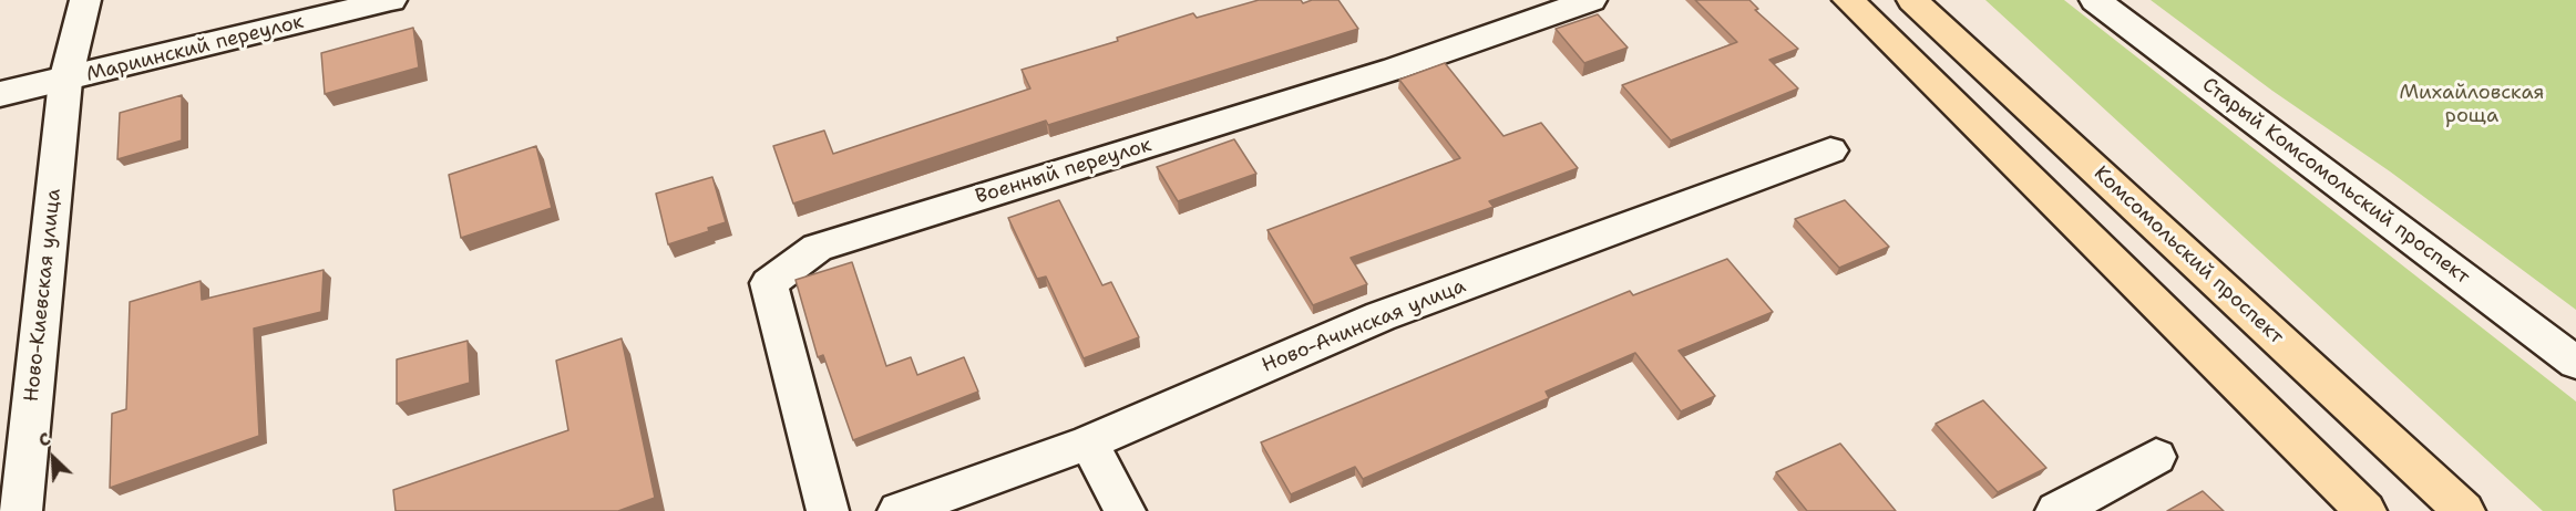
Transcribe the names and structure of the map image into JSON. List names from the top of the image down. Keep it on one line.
{"streets":{"main road":["Комсомольский проспект"],"street":["Мариинский переулок","Военный переулок","Старый Комсомольский проспект","Ново-Киевская улица","Ново-Ачинская улица"]},"crossings":[["Мариинский переулок","Ново-Киевская улица"]],"parks":["Михайловская роща"],"north":"top left"}
